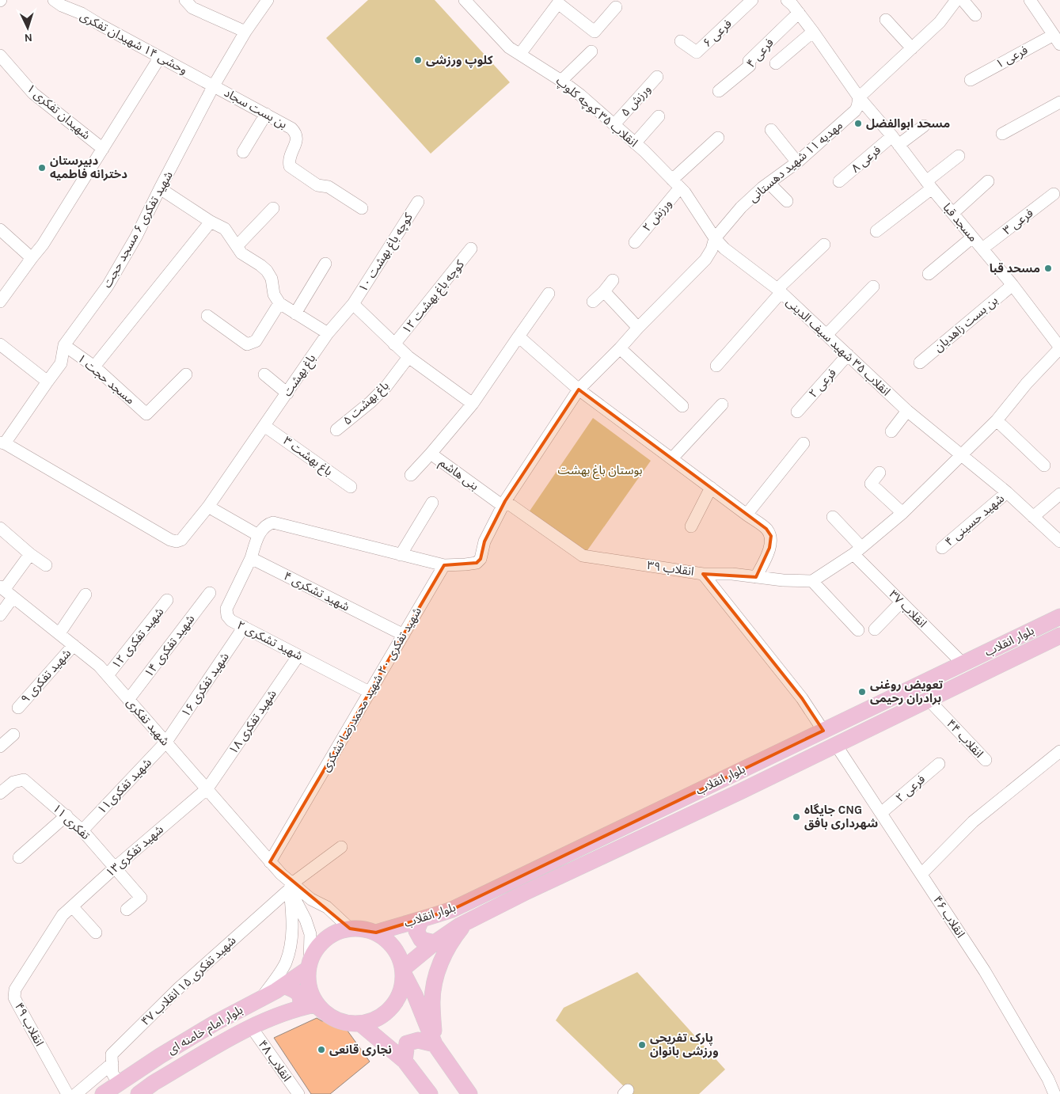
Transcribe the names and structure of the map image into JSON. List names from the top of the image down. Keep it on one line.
{"streets":{"main road":["بلوار انقلاب","بلوار امام خامنه ای"],"street":["فرعی ۶","وحشی ۱۴ شهیدان تفکری","فرعی ۴","فرعی ۱","ورزش ۵","بن بست سجاد","شهیدان تفکری ۱","انقلاب ۳۵ کوچه کلوپ","فرعی ۸","مهدیه ۱۱ شهید دهستانی","ورزش ۲","فرعی ۳","مسجد قبا","شهید تفکری ۶ مسجد حجت","کوچه باغ بهشت ۱۰","کوچه باغ بهشت ۱۲","بن بست زاهدیان","انقلاب ۳۵ شهید سیف الدینی","باغ بهشت","مسجد حجت ۱","فرعی ۲","باغ بهشت ۵","باغ بهشت ۳","بنی هاشم","شهید حسینی ۴","انقلاب ۳۹","شهید تشکری ۴","انقلاب ۳۷","شهید تفکری ۱۲","شهید تشکری ۲","شهید تفکری ۱۴","شهید تفکری ۹","شهید تفکری ۱۶","شهید تفکری ۲۰ شهید محمدرضا تشکری","شهید تفکری","شهید تفکری ۱۸","انقلاب ۴۴","شهید تفکری۱۱","تفکری ۱۱","شهید تفکری۱۳","انقلاب ۴۶","شهید تفکری ۱۵ انقلاب ۴۷","انقلاب ۴۹","انقلاب ۴۸"]},"crossings":[["وحشی ۱۴ شهیدان تفکری","بن بست سجاد"],["وحشی ۱۴ شهیدان تفکری","شهید تفکری ۶ مسجد حجت"],["فرعی ۴","مسجد قبا"],["ورزش ۵","انقلاب ۳۵ کوچه کلوپ"],["بن بست سجاد","شهید تفکری ۶ مسجد حجت"],["انقلاب ۳۵ کوچه کلوپ","مهدیه ۱۱ شهید دهستانی"],["انقلاب ۳۵ کوچه کلوپ","ورزش ۲"],["انقلاب ۳۵ کوچه کلوپ","انقلاب ۳۵ شهید سیف الدینی"],["فرعی ۸","مسجد قبا"],["مهدیه ۱۱ شهید دهستانی","مسجد قبا"],["مهدیه ۱۱ شهید دهستانی","انقلاب ۳۵ شهید سیف الدینی"],["فرعی ۳","مسجد قبا"],["مسجد قبا","بن بست زاهدیان"],["شهید تفکری ۶ مسجد حجت","باغ بهشت"],["شهید تفکری ۶ مسجد حجت","مسجد حجت ۱"],["کوچه باغ بهشت ۱۰","باغ بهشت"],["انقلاب ۳۵ شهید سیف الدینی","فرعی ۲"],["انقلاب ۳۵ شهید سیف الدینی","شهید حسینی ۴"],["باغ بهشت","باغ بهشت ۳"],["فرعی ۲","انقلاب ۴۶"],["بنی هاشم","انقلاب ۳۹"],["انقلاب ۳۹","بلوار انقلاب"],["شهید تشکری ۴","شهید تشکری ۲"],["شهید تشکری ۴","شهید تفکری ۲۰ شهید محمدرضا تشکری"],["انقلاب ۳۷","بلوار انقلاب"],["شهید تفکری ۱۲","شهید تفکری"],["شهید تشکری ۲","شهید تفکری ۱۶"],["شهید تشکری ۲","شهید تفکری ۲۰ شهید محمدرضا تشکری"],["شهید تشکری ۲","شهید تفکری ۱۸"],["بلوار انقلاب","شهید تفکری"],["بلوار انقلاب","انقلاب ۴۴"],["بلوار انقلاب","انقلاب ۴۶"],["بلوار انقلاب","بلوار امام خامنه ای"],["شهید تفکری ۱۴","شهید تفکری"],["شهید تفکری ۹","شهید تفکری"],["شهید تفکری ۱۶","شهید تفکری"],["شهید تفکری ۱۶","شهید تفکری۱۱"],["شهید تفکری ۲۰ شهید محمدرضا تشکری","شهید تفکری"],["شهید تفکری","شهید تفکری ۱۸"],["شهید تفکری","شهید تفکری۱۱"],["شهید تفکری","شهید تفکری۱۳"],["شهید تفکری","شهید تفکری ۱۵ انقلاب ۴۷"],["شهید تفکری","بلوار امام خامنه ای"],["شهید تفکری ۱۸","شهید تفکری۱۳"],["شهید تفکری۱۱","تفکری ۱۱"],["تفکری ۱۱","شهید تفکری۱۳"],["شهید تفکری۱۳","انقلاب ۴۹"],["بلوار امام خامنه ای","انقلاب ۴۸"]],"parks":["بوستان باغ بهشت"],"places":["کلوپ ورزشی","مسحد ابوالفضل","دبیرستان دخترانه فاطمیه","مسحد قبا","تعویض روغنی برادران رحیمی","جایگاه CNG شهرداری بافق","پارک تفریحی ورزشی بانوان","نجاری قانعی"],"north":"bottom"}
